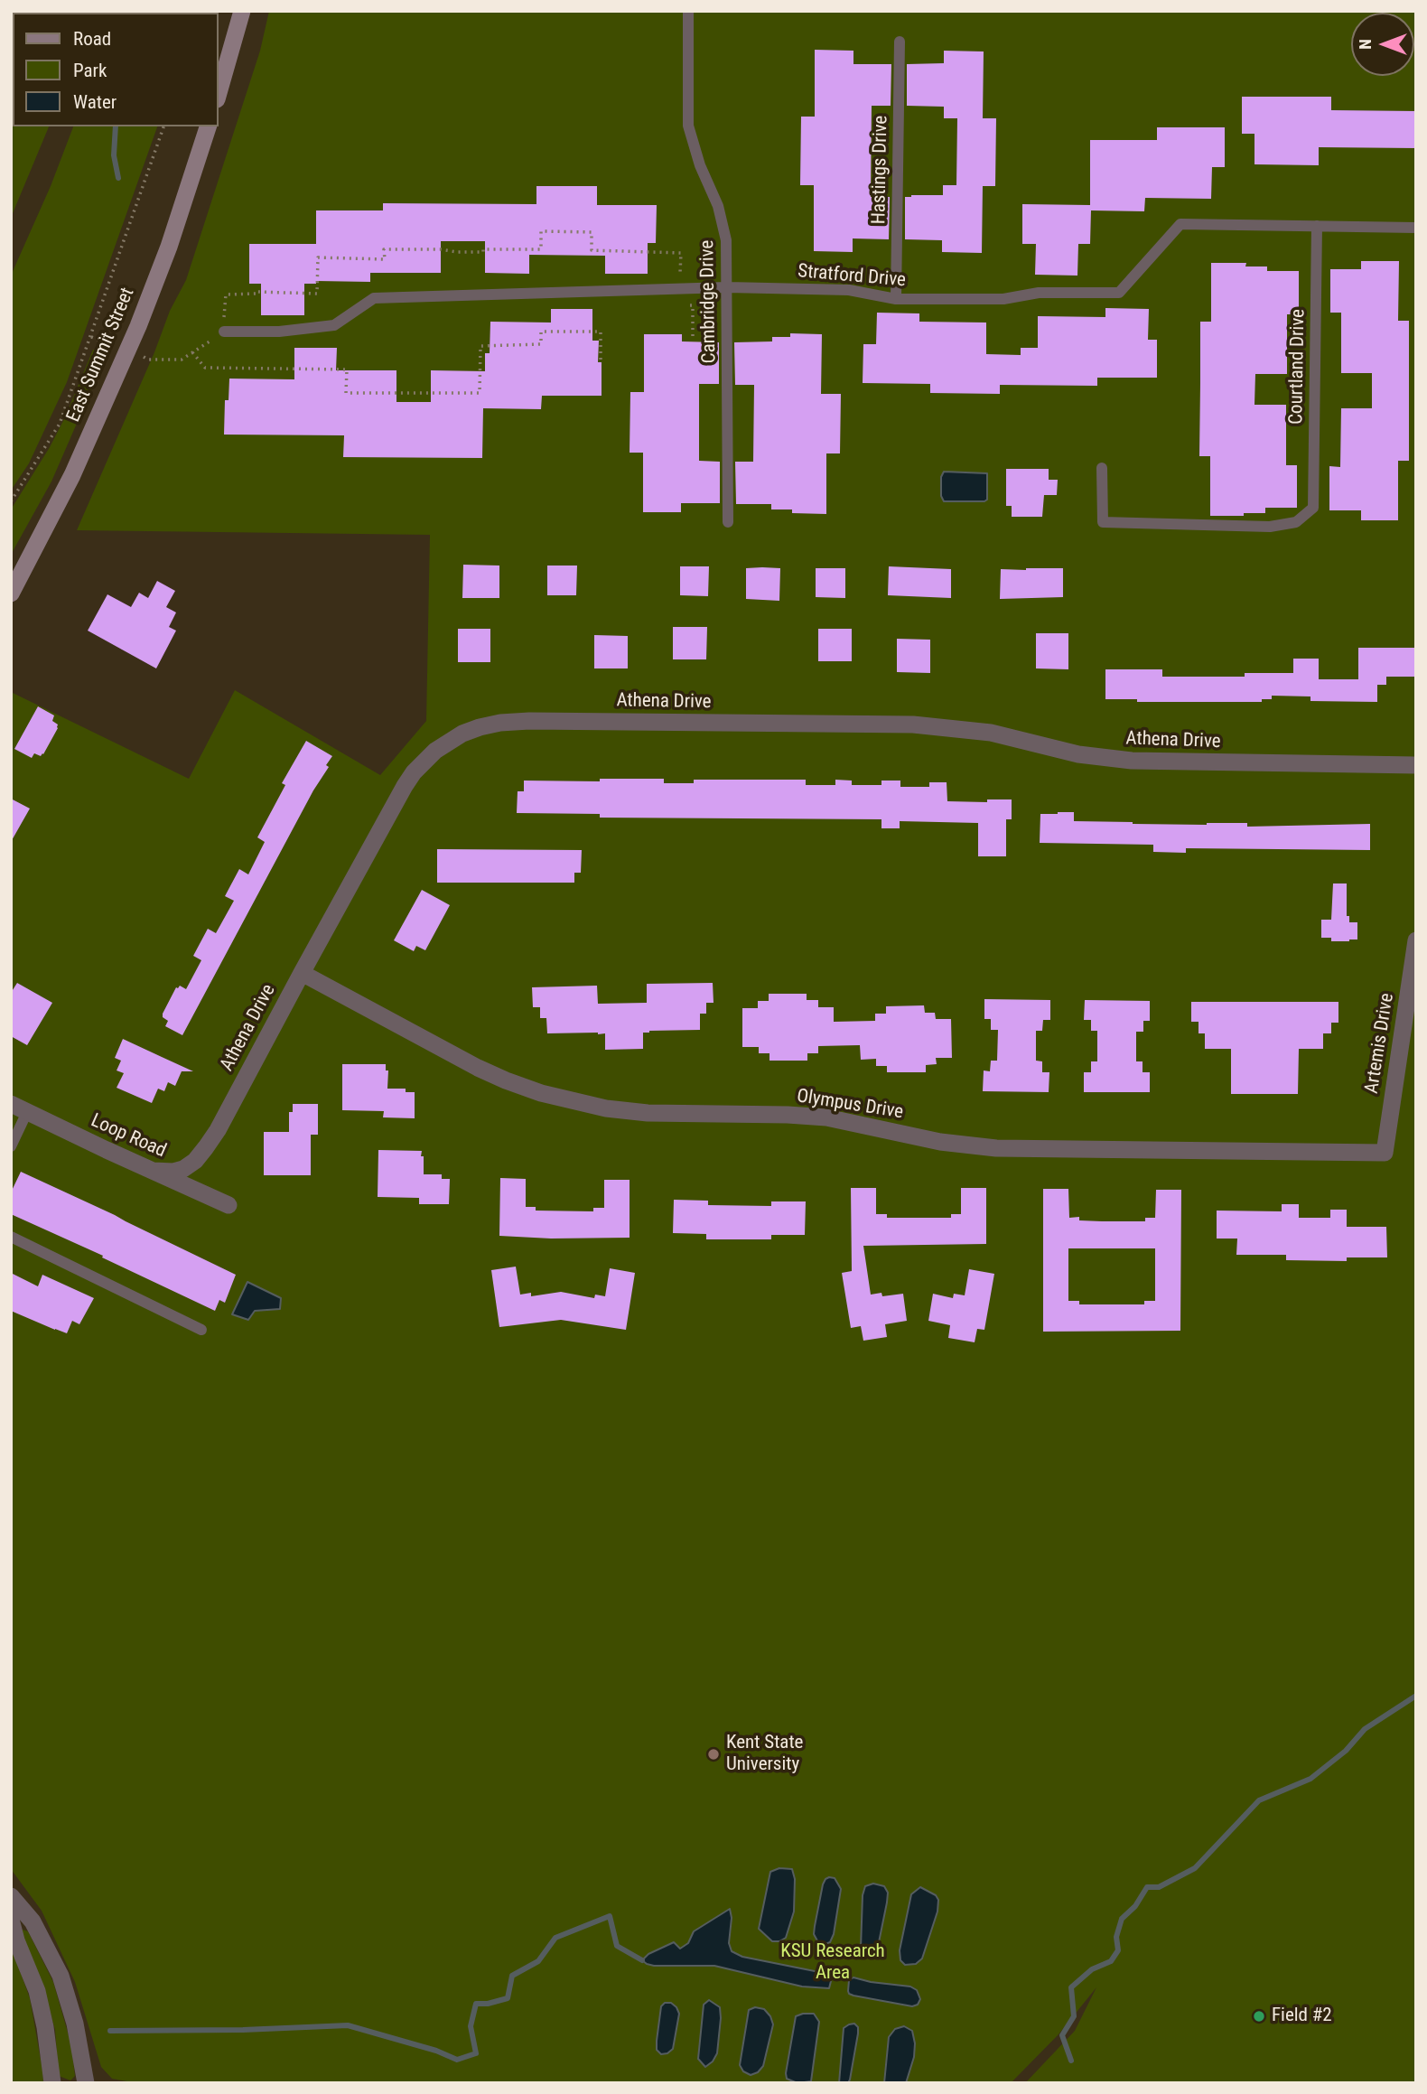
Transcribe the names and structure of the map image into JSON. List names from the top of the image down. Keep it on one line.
{"streets":{"main road":["East Summit Street"],"street":["Athena Drive","Artemis Drive","Olympus Drive","Loop Road"],"lane":["Hastings Drive","Stratford Drive","Cambridge Drive","Courtland Drive"]},"crossings":[["Hastings Drive","Stratford Drive"],["Stratford Drive","Cambridge Drive"],["Stratford Drive","Courtland Drive"],["Athena Drive","Olympus Drive"],["Athena Drive","Loop Road"],["Artemis Drive","Olympus Drive"]],"parks":["KSU Research Area"],"places":["Kent State University","Field #2"],"legend":["Road","Park","Water"],"north":"left"}
